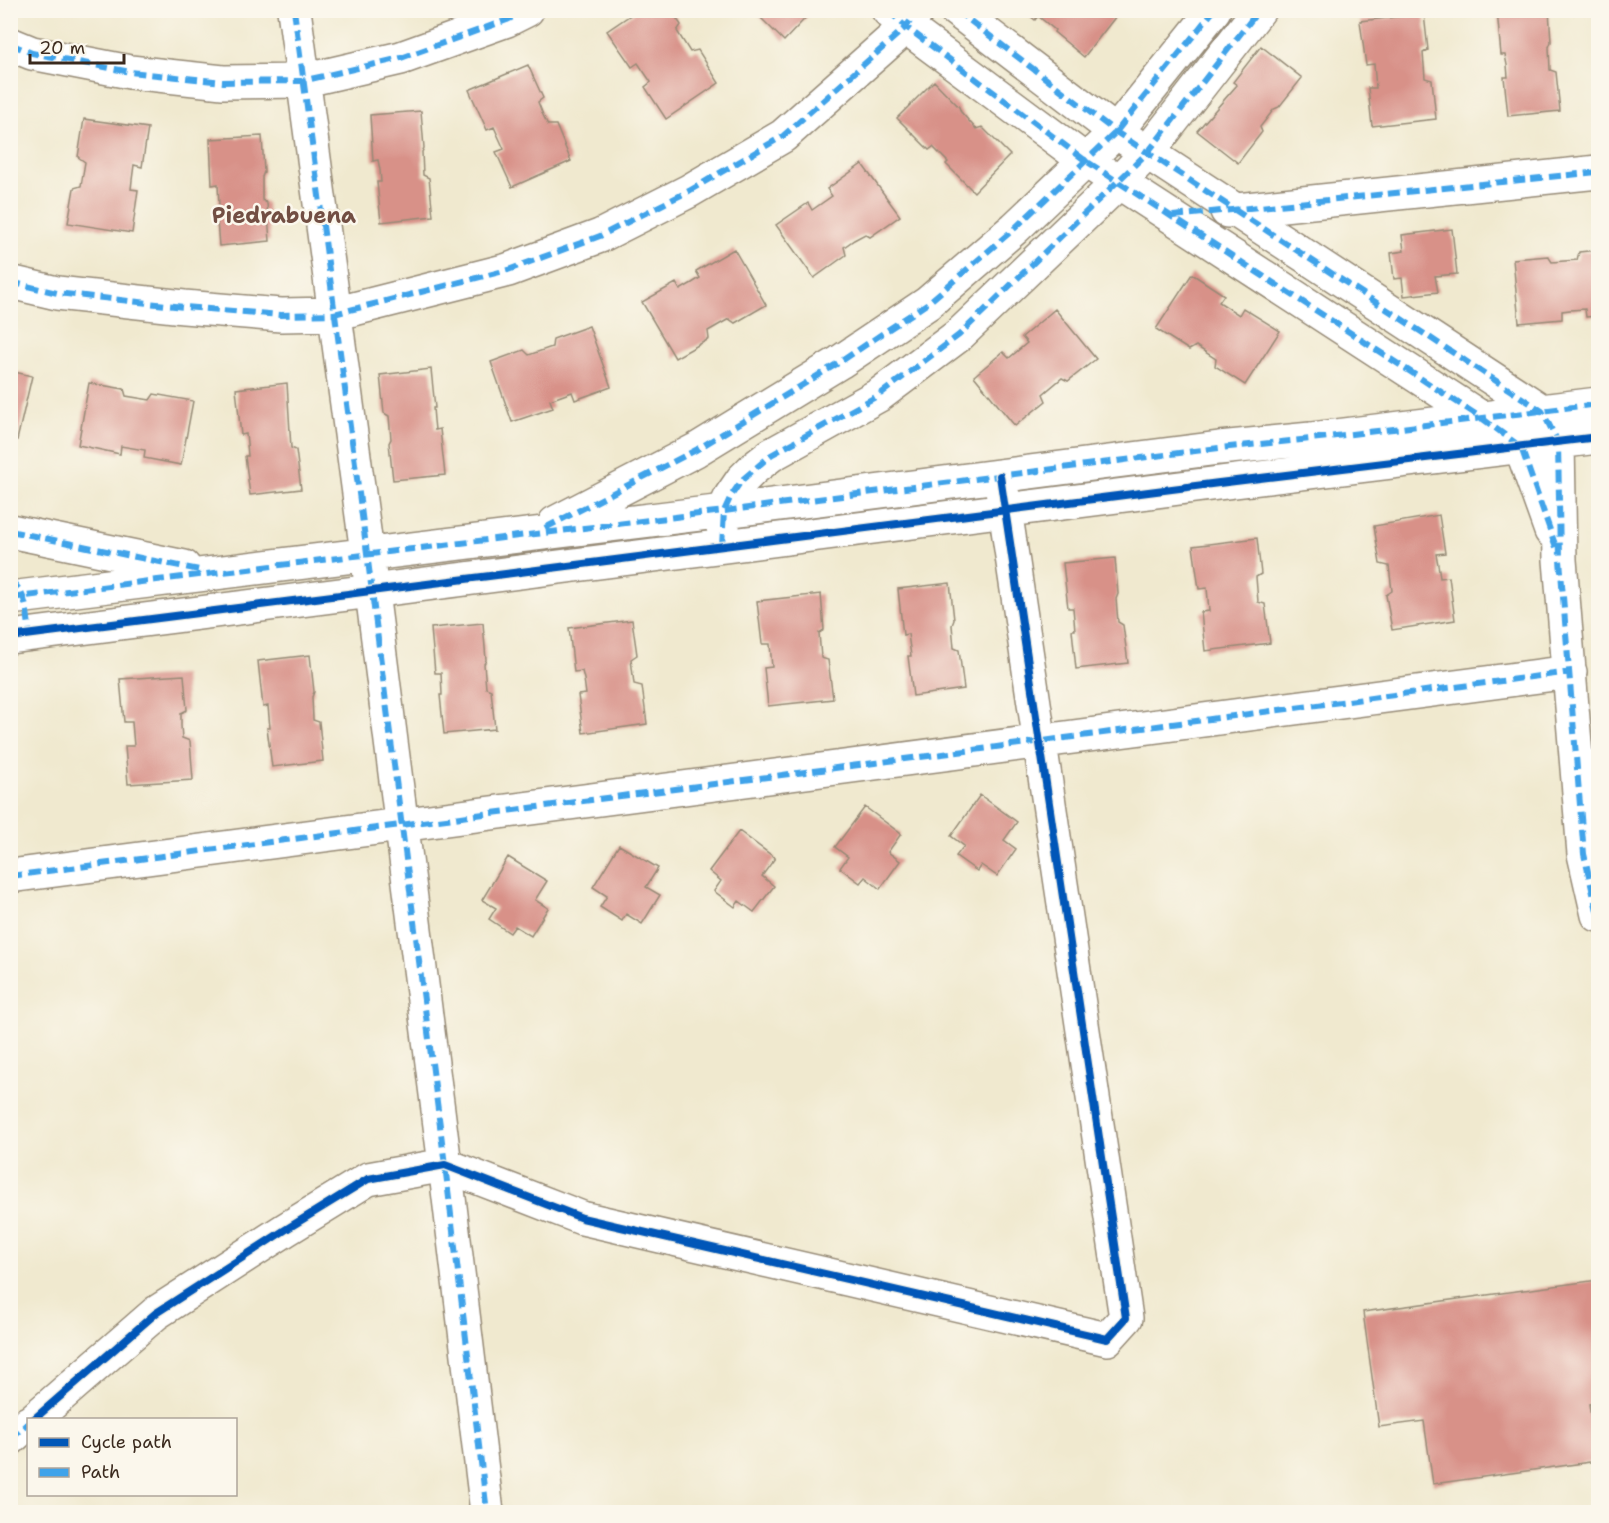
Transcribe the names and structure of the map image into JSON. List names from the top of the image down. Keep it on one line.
{"districts":["Piedrabuena"],"legend":["Cycle path","Path"],"scale_bar":"20 m"}
